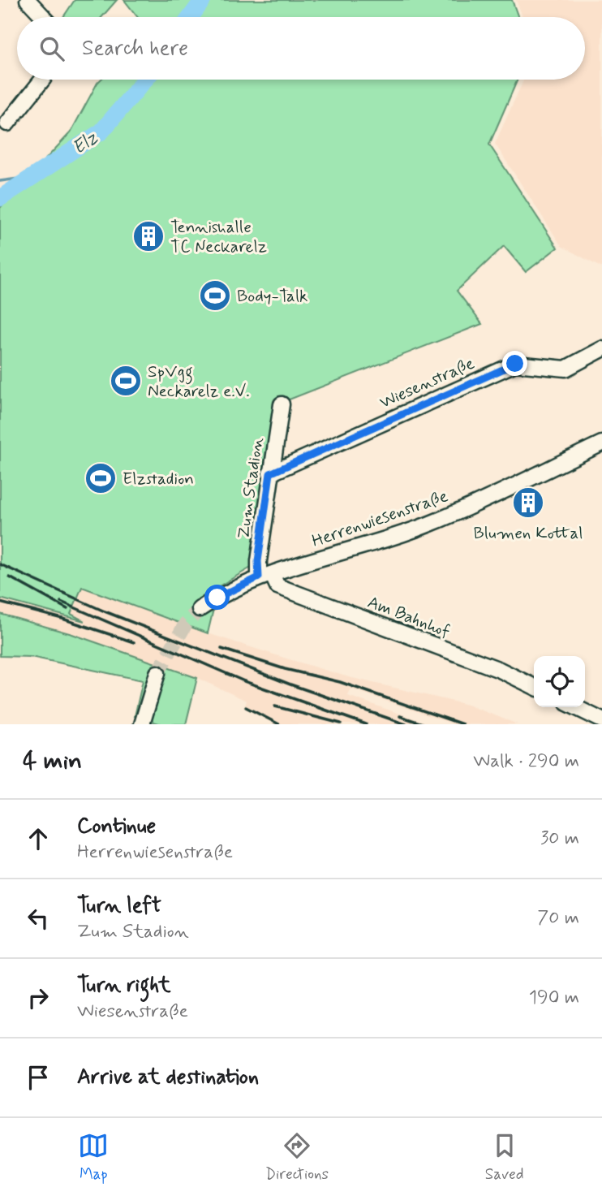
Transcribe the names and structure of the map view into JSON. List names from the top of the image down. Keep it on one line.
{"streets":{"street":["Wiesenstraße","Zum Stadion","Herrenwiesenstraße","Am Bahnhof"]},"crossings":[["Wiesenstraße","Zum Stadion"],["Zum Stadion","Herrenwiesenstraße"],["Zum Stadion","Am Bahnhof"],["Herrenwiesenstraße","Am Bahnhof"]],"water":["Elz"],"places":{"building":["Tennishalle TC Neckarelz","Blumen Kottal"],"sports":["Body-Talk","SpVgg Neckarelz e.V.","Elzstadion"]},"page":{"search":"Search here","heading":["4 min","Walk · 290 m"],"list":[["Continue","Herrenwiesenstraße","30 m"],["Turn left","Zum Stadion","70 m"],["Turn right","Wiesenstraße","190 m"],"Arrive at destination"],"nav":["Map","Directions","Saved"]}}
